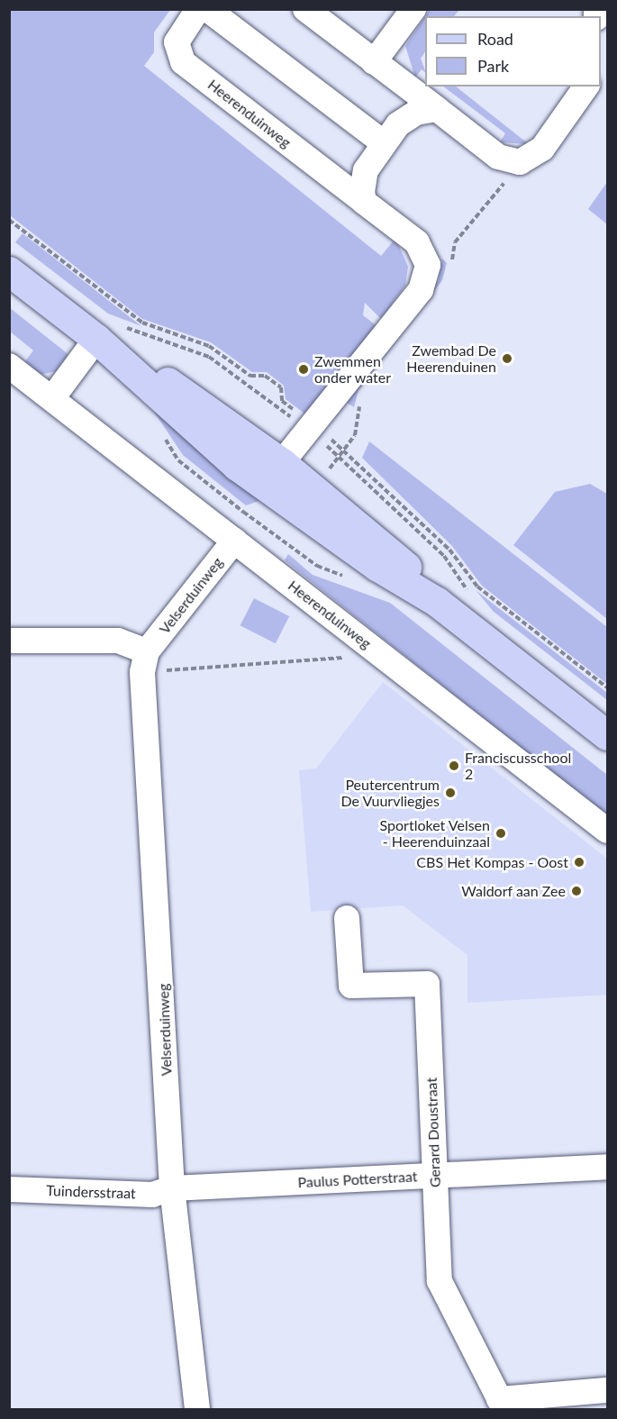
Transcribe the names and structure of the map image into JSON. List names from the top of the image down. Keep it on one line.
{"streets":{"street":["Heerenduinweg","Velserduinweg","Gerard Doustraat","Paulus Potterstraat","Tuindersstraat"]},"crossings":[["Heerenduinweg","Velserduinweg"],["Velserduinweg","Paulus Potterstraat"],["Velserduinweg","Tuindersstraat"],["Gerard Doustraat","Paulus Potterstraat"],["Paulus Potterstraat","Tuindersstraat"]],"places":["Zwembad De Heerenduinen","Zwemmen onder water","Franciscusschool 2","Peutercentrum De Vuurvliegjes","Sportloket Velsen - Heerenduinzaal","CBS Het Kompas - Oost","Waldorf aan Zee"],"legend":["Road","Park"]}
